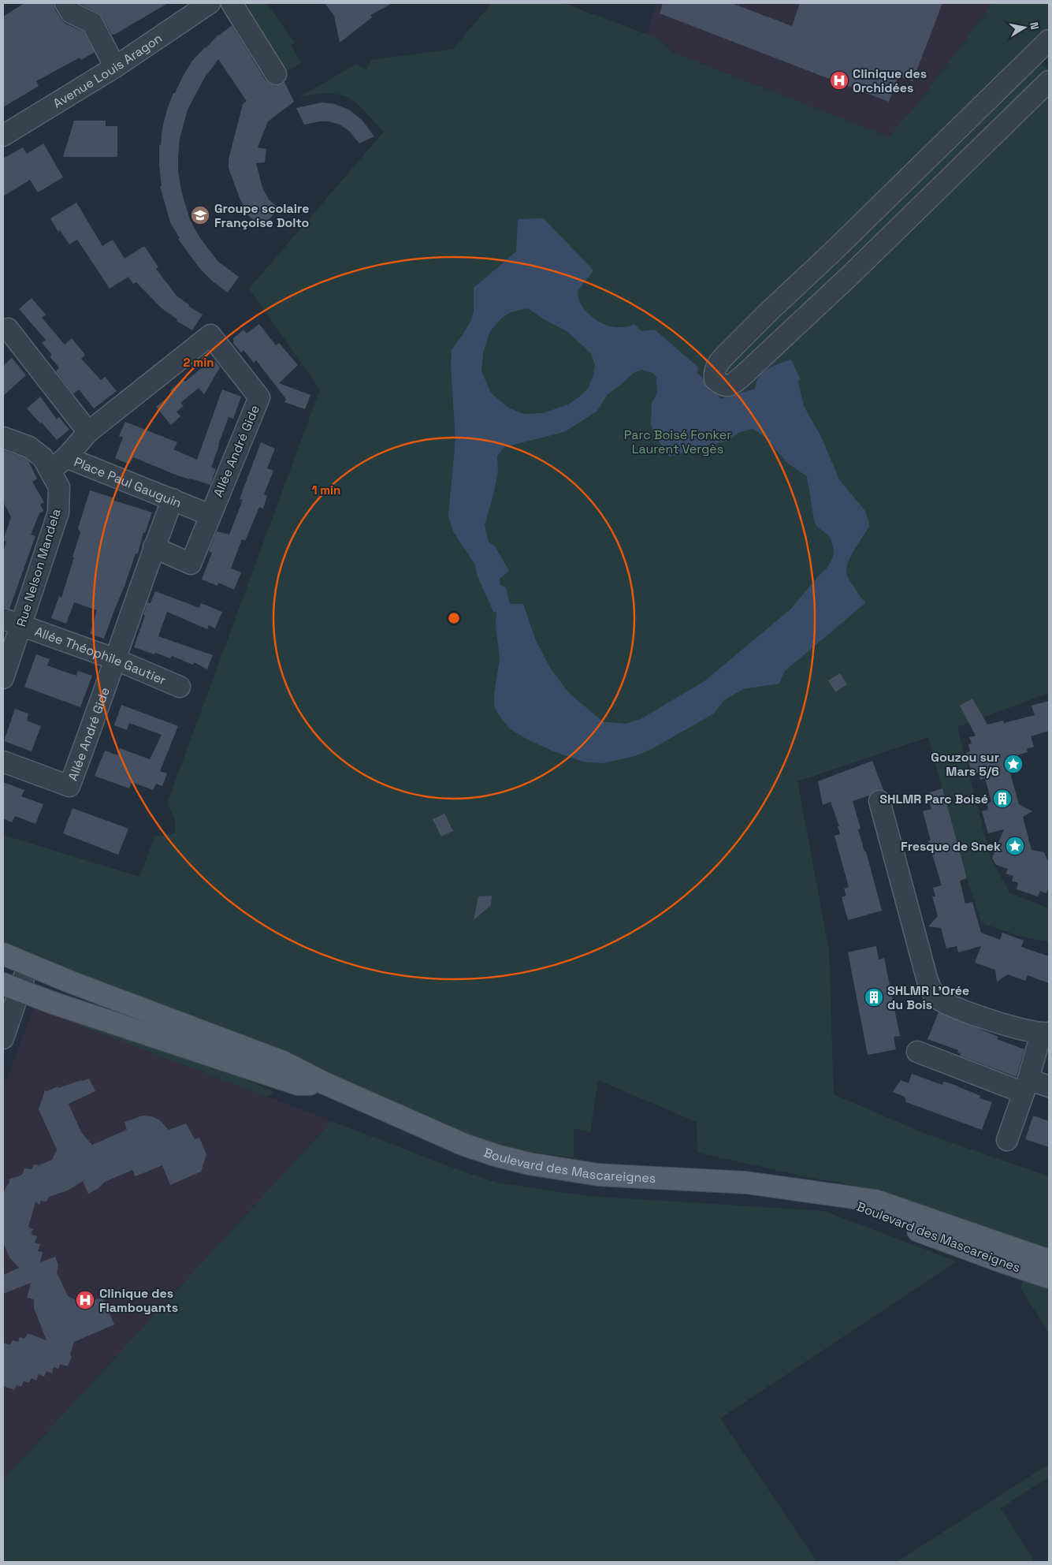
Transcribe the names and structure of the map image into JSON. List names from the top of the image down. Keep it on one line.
{"streets":{"main road":["Boulevard des Mascareignes"],"street":["Avenue Louis Aragon","Allée André Gide","Place Paul Gauguin","Rue Nelson Mandela","Allée Théophile Gautier"]},"crossings":[["Allée André Gide","Place Paul Gauguin"],["Allée André Gide","Allée Théophile Gautier"],["Place Paul Gauguin","Rue Nelson Mandela"],["Rue Nelson Mandela","Allée Théophile Gautier"]],"parks":["Parc Boisé Fonker Laurent Vergès"],"places":{"hospital":["Clinique des Orchidées","Clinique des Flamboyants"],"school or university":["Groupe scolaire Françoise Dolto"],"place":["Gouzou sur Mars 5/6","Fresque de Snek"],"building":["SHLMR Parc Boisé","SHLMR L'Orée du Bois"]},"north":"right","rings":["2 min","1 min"]}
